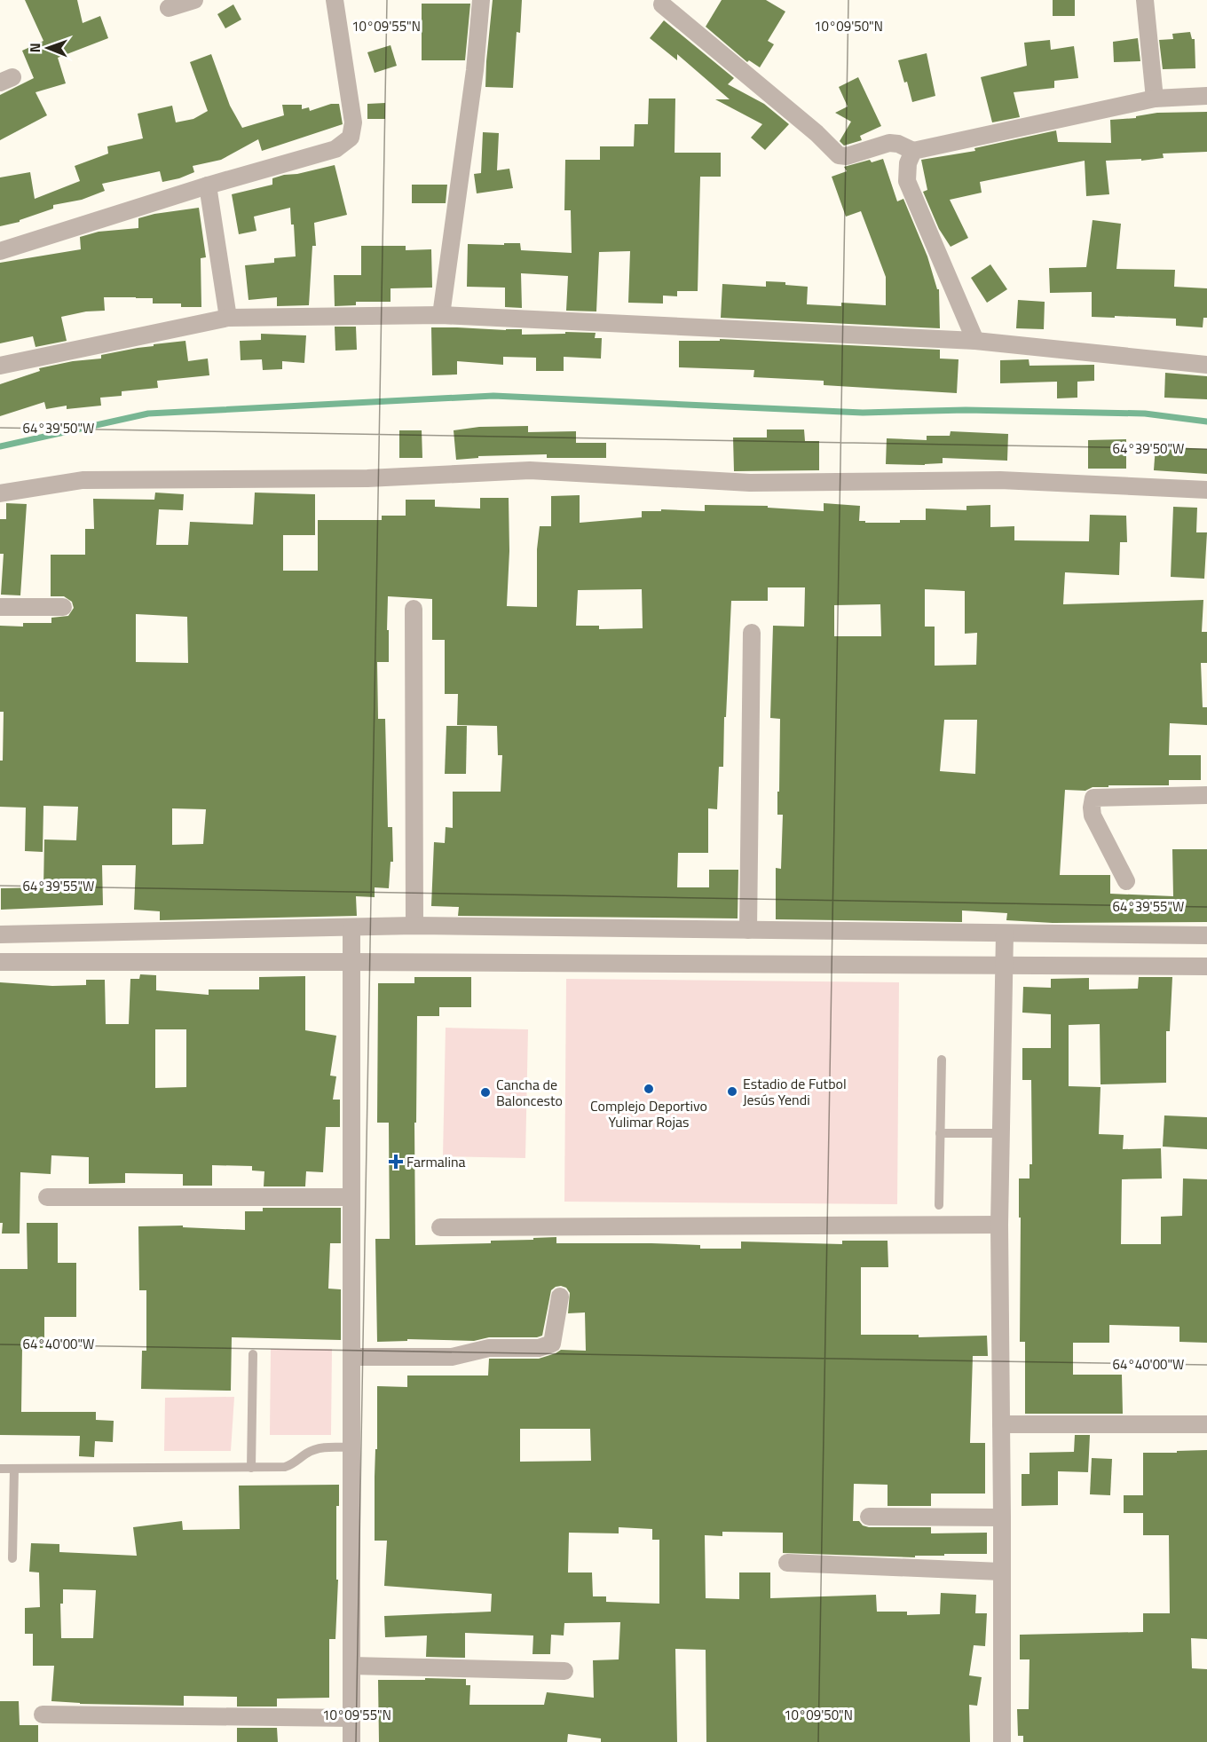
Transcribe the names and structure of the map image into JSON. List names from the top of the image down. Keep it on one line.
{"places":{"other":["Complejo Deportivo Yulimar Rojas","Estadio de Futbol Jesús Yendi","Cancha de Baloncesto"],"health":["Farmalina"]},"north":"left","coordinates":["10°09'55\"N","10°09'50\"N","64°39'50\"W","64°39'55\"W","64°40'00\"W"]}
